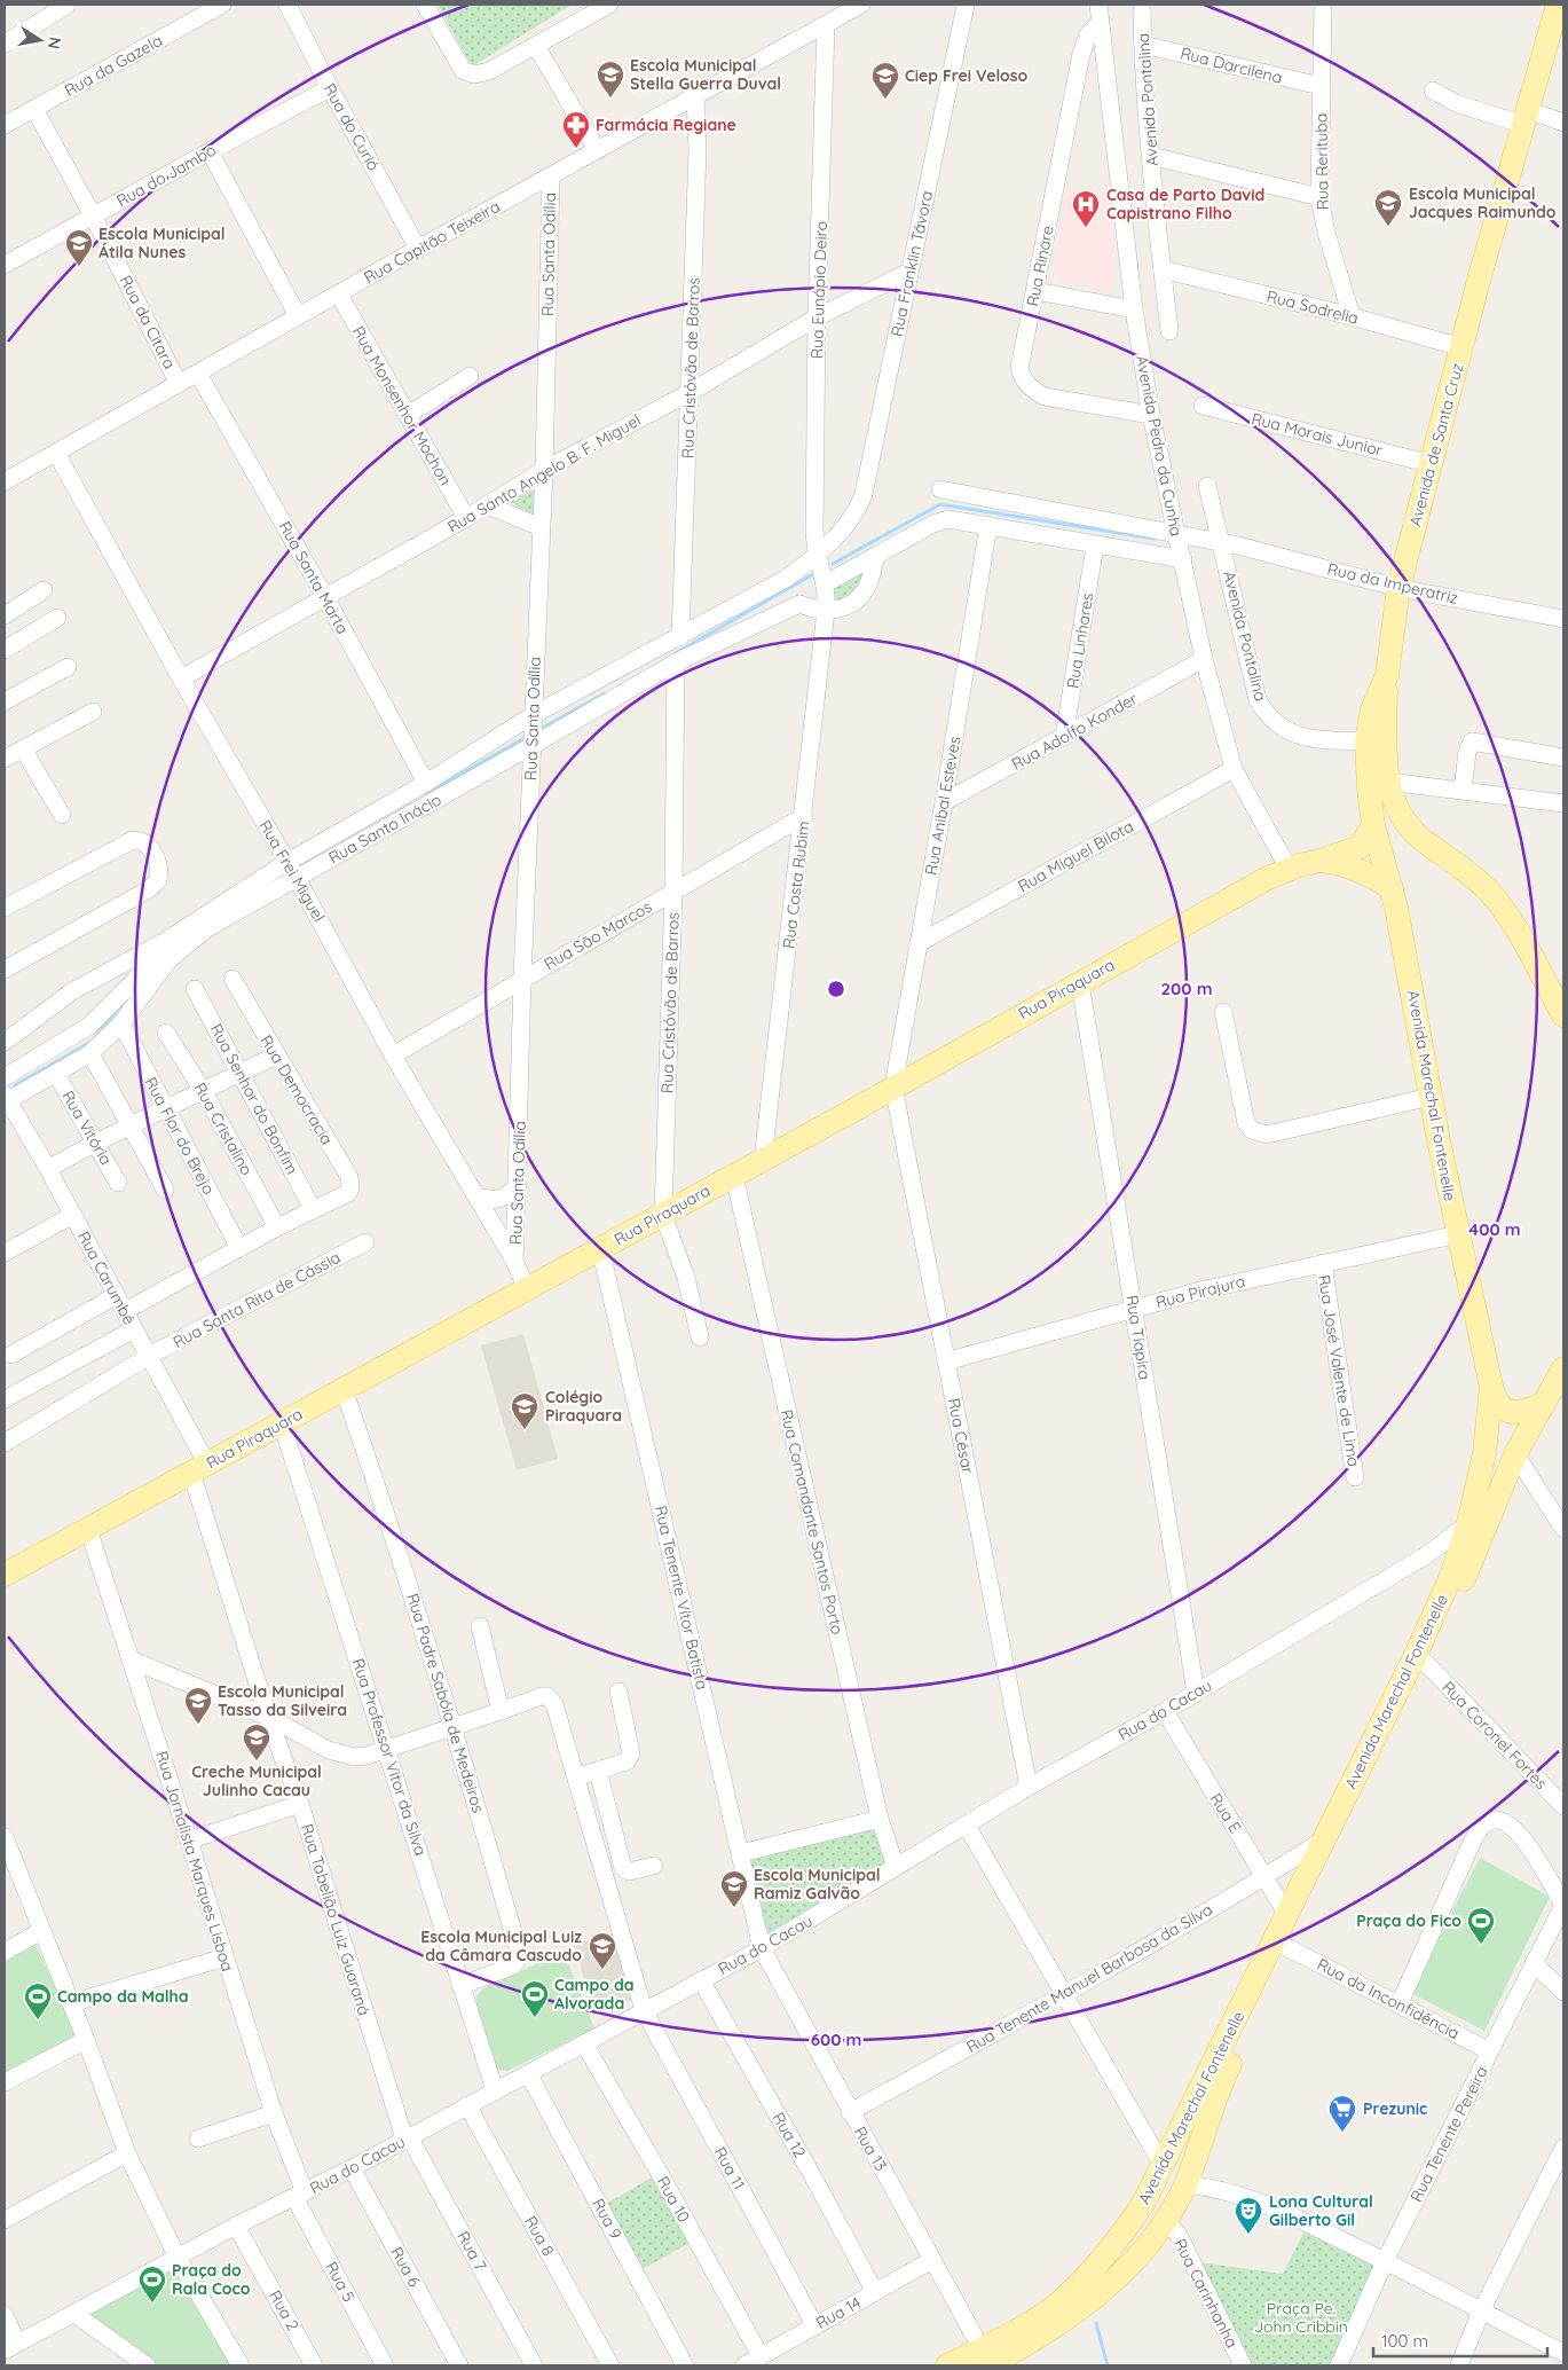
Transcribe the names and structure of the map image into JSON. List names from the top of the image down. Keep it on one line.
{"streets":{"main road":["Avenida de Santa Cruz","Rua Piraquara","Avenida Marechal Fontenelle"],"street":["Rua da Gazela","Rua Darcilena","Avenida Pontalina","Rua do Curió","Rua Rerituba","Rua do Jambo","Rua Capitão Teixeira","Rua Santa Odília","Rua Franklin Távora","Rua Rinare","Rua Eunápio Deiro","Rua Sodrelia","Rua da Citara","Rua Cristóvão de Barros","Rua Monsenhor Mochon","Rua Morais Junior","Avenida Pedro da Cunha","Rua Santo Angelo B. F. Miguel","Rua Santa Marta","Rua da Imperatriz","Rua Linhares","Rua Adolfo Konder","Rua Anibal Esteves","Rua Santo Inácio","Rua Miguel Bilota","Rua Frei Miguel","Rua Costa Rubim","Rua Sāo Marcos","Rua Democracia","Rua Senhor do Bonfim","Rua Vitória","Rua Cristalino","Rua Flor do Brejo","Rua Carumbé","Rua Pirajura","Rua Santa Rita de Cássia","Rua Tiapira","Rua José Valente de Lima","Rua César","Rua Comandante Santos Porto","Rua Tenente Vítor Batista","Rua Padre Sabóia de Medeiros","Rua do Cacau","Rua Coronel Fortes","Rua Professor Vitor da Silva","Rua E","Rua Jornalista Marques Lisboa","Rua Tabelião Luiz Guaraná","Rua Tenente Manuel Barbosa da Silva","Rua da Inconfidência","Rua Tenente Pereira","Rua 12","Rua 13","Rua 11","Rua 10","Rua 9","Rua 8","Rua 7","Rua 6","Rua 5","Rua Carinhanha","Rua 2","Rua 14"]},"crossings":[["Rua da Gazela","Rua da Citara"],["Rua Darcilena","Avenida Pontalina"],["Rua Darcilena","Rua Rerituba"],["Avenida Pontalina","Rua Sodrelia"],["Avenida Pontalina","Avenida de Santa Cruz"],["Avenida Pontalina","Rua da Imperatriz"],["Rua do Curió","Rua do Jambo"],["Rua do Curió","Rua Capitão Teixeira"],["Rua Rerituba","Rua Sodrelia"],["Rua do Jambo","Rua da Citara"],["Rua Capitão Teixeira","Rua Santa Odília"],["Rua Capitão Teixeira","Rua Eunápio Deiro"],["Rua Capitão Teixeira","Rua da Citara"],["Rua Capitão Teixeira","Rua Cristóvão de Barros"],["Rua Capitão Teixeira","Rua Monsenhor Mochon"],["Rua Capitão Teixeira","Rua Santa Marta"],["Rua Capitão Teixeira","Rua Frei Miguel"],["Rua Santa Odília","Rua Santo Angelo B. F. Miguel"],["Rua Santa Odília","Rua Santo Inácio"],["Rua Santa Odília","Rua Frei Miguel"],["Rua Santa Odília","Rua Sāo Marcos"],["Rua Franklin Távora","Rua Eunápio Deiro"],["Rua Franklin Távora","Rua Santo Angelo B. F. Miguel"],["Rua Rinare","Avenida Pedro da Cunha"],["Rua Eunápio Deiro","Rua Santo Angelo B. F. Miguel"],["Rua Eunápio Deiro","Rua Costa Rubim"],["Rua Sodrelia","Avenida de Santa Cruz"],["Rua Cristóvão de Barros","Rua Santo Angelo B. F. Miguel"],["Rua Cristóvão de Barros","Rua Santo Inácio"],["Rua Cristóvão de Barros","Rua Sāo Marcos"],["Rua Cristóvão de Barros","Rua Piraquara"],["Rua Monsenhor Mochon","Rua Santo Angelo B. F. Miguel"],["Rua Morais Junior","Avenida de Santa Cruz"],["Avenida de Santa Cruz","Rua da Imperatriz"],["Avenida de Santa Cruz","Rua Piraquara"],["Avenida de Santa Cruz","Avenida Marechal Fontenelle"],["Avenida Pedro da Cunha","Rua da Imperatriz"],["Avenida Pedro da Cunha","Rua Adolfo Konder"],["Avenida Pedro da Cunha","Rua Miguel Bilota"],["Avenida Pedro da Cunha","Rua Piraquara"],["Rua Santo Angelo B. F. Miguel","Rua Santa Marta"],["Rua Santo Angelo B. F. Miguel","Rua Frei Miguel"],["Rua Santa Marta","Rua Santo Inácio"],["Rua Linhares","Rua Adolfo Konder"],["Rua Adolfo Konder","Rua Anibal Esteves"],["Rua Anibal Esteves","Rua Miguel Bilota"],["Rua Anibal Esteves","Rua Piraquara"],["Rua Anibal Esteves","Rua César"],["Rua Santo Inácio","Rua Frei Miguel"],["Rua Santo Inácio","Rua Vitória"],["Rua Santo Inácio","Rua Flor do Brejo"],["Rua Santo Inácio","Rua Carumbé"],["Rua Frei Miguel","Rua Sāo Marcos"],["Rua Frei Miguel","Rua Piraquara"],["Rua Costa Rubim","Rua Sāo Marcos"],["Rua Costa Rubim","Rua Piraquara"],["Rua Piraquara","Avenida Marechal Fontenelle"],["Rua Piraquara","Rua Carumbé"],["Rua Piraquara","Rua Tiapira"],["Rua Piraquara","Rua César"],["Rua Piraquara","Rua Comandante Santos Porto"],["Rua Piraquara","Rua Tenente Vítor Batista"],["Rua Piraquara","Rua Padre Sabóia de Medeiros"],["Rua Piraquara","Rua Professor Vitor da Silva"],["Rua Piraquara","Rua Jornalista Marques Lisboa"],["Rua Piraquara","Rua Tabelião Luiz Guaraná"],["Rua Democracia","Rua Senhor do Bonfim"],["Avenida Marechal Fontenelle","Rua Pirajura"],["Avenida Marechal Fontenelle","Rua do Cacau"],["Avenida Marechal Fontenelle","Rua Coronel Fortes"],["Avenida Marechal Fontenelle","Rua E"],["Avenida Marechal Fontenelle","Rua Tenente Manuel Barbosa da Silva"],["Avenida Marechal Fontenelle","Rua da Inconfidência"],["Avenida Marechal Fontenelle","Rua 13"],["Avenida Marechal Fontenelle","Rua Carinhanha"],["Rua Carumbé","Rua Santa Rita de Cássia"],["Rua Carumbé","Rua Tabelião Luiz Guaraná"],["Rua Pirajura","Rua Tiapira"],["Rua Pirajura","Rua José Valente de Lima"],["Rua Pirajura","Rua César"],["Rua Tiapira","Rua do Cacau"],["Rua César","Rua do Cacau"],["Rua Comandante Santos Porto","Rua do Cacau"],["Rua Tenente Vítor Batista","Rua do Cacau"],["Rua Tenente Vítor Batista","Rua 13"],["Rua Padre Sabóia de Medeiros","Rua Professor Vitor da Silva"],["Rua do Cacau","Rua Professor Vitor da Silva"],["Rua do Cacau","Rua E"],["Rua do Cacau","Rua Jornalista Marques Lisboa"],["Rua do Cacau","Rua Tabelião Luiz Guaraná"],["Rua do Cacau","Rua 12"],["Rua do Cacau","Rua 13"],["Rua do Cacau","Rua 11"],["Rua do Cacau","Rua 10"],["Rua do Cacau","Rua 9"],["Rua do Cacau","Rua 8"],["Rua do Cacau","Rua 7"],["Rua do Cacau","Rua 6"],["Rua do Cacau","Rua 5"],["Rua do Cacau","Rua 2"],["Rua E","Rua Tenente Manuel Barbosa da Silva"],["Rua Jornalista Marques Lisboa","Rua 5"],["Rua Tabelião Luiz Guaraná","Rua 7"],["Rua Tenente Manuel Barbosa da Silva","Rua 13"],["Rua da Inconfidência","Rua Tenente Pereira"],["Rua 12","Rua 14"],["Rua 13","Rua 14"],["Rua 11","Rua 14"],["Rua 10","Rua 14"]],"parks":["Praça Pe. John Cribbin"],"places":{"school or university":["Escola Municipal Stella Guerra Duval","Ciep Frei Veloso","Escola Municipal Jacques Raimundo","Escola Municipal Átila Nunes","Colégio Piraquara","Escola Municipal Tasso da Silveira","Creche Municipal Julinho Cacau","Escola Municipal Ramiz Galvão","Escola Municipal Luiz da Câmara Cascudo"],"pharmacy":["Farmácia Regiane"],"hospital":["Casa de Parto David Capistrano Filho"],"sports":["Praça do Fico","Campo da Alvorada","Campo da Malha","Praça do Rala Coco"],"supermarket":["Prezunic"],"theatre":["Lona Cultural Gilberto Gil"]},"scale_bar":"100 m","north":"right","rings":["200 m","400 m","600 m"]}
